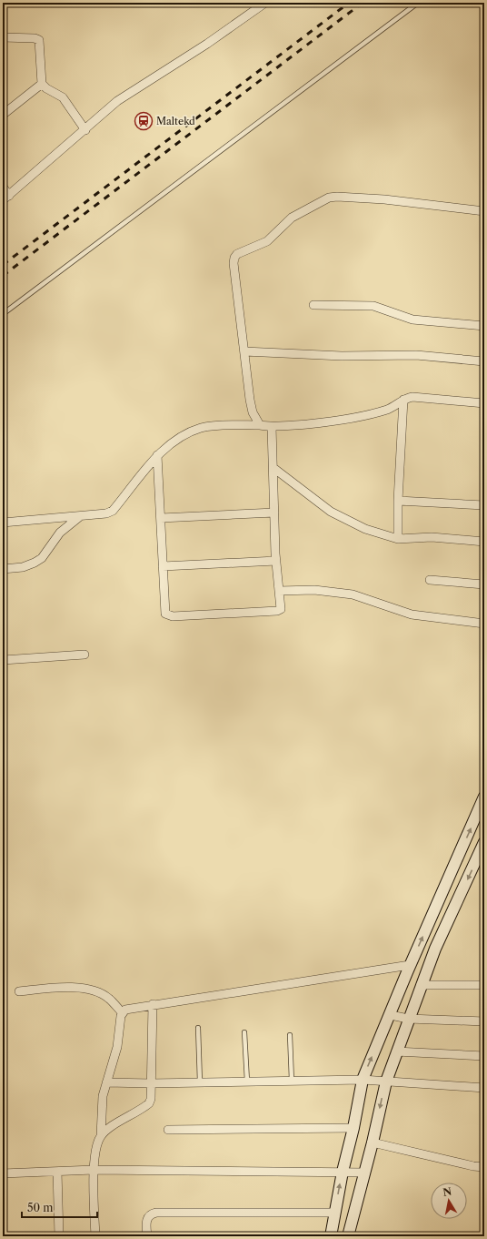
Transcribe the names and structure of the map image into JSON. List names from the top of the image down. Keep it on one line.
{"places":{"station":["Maltekd"]},"scale_bar":"50 m","north":"top"}
